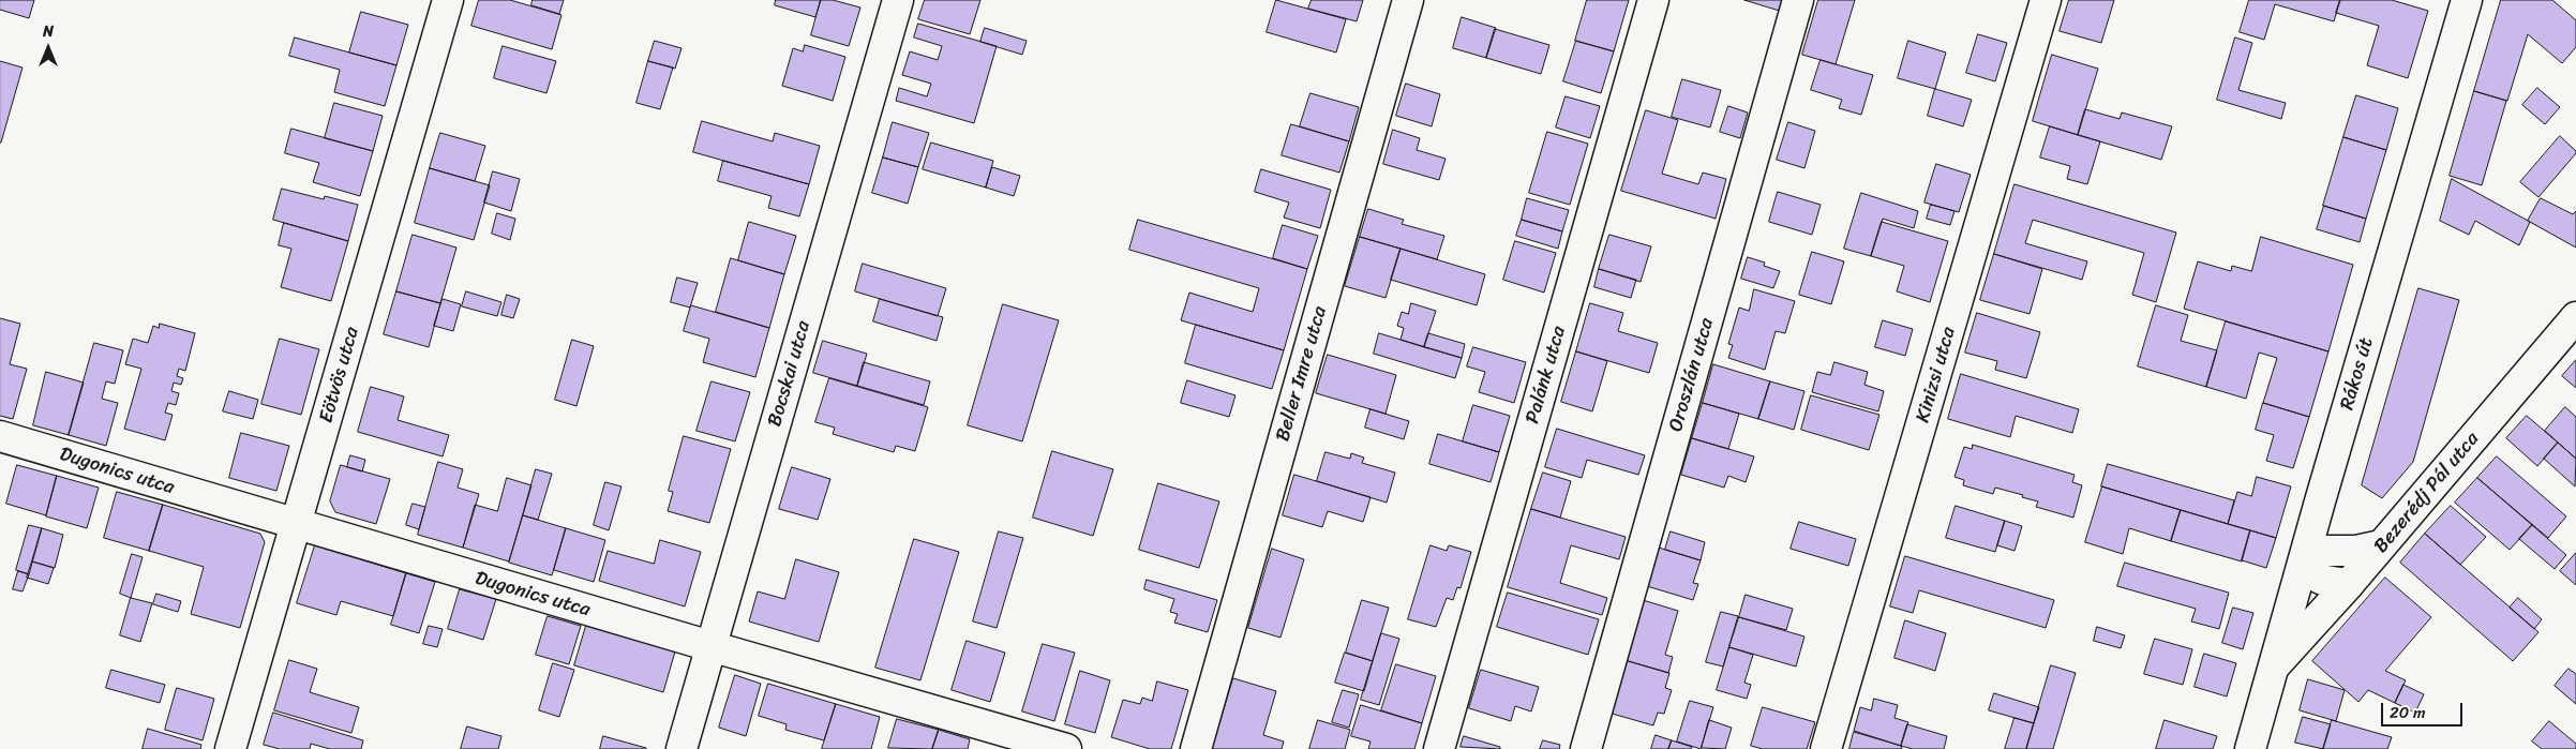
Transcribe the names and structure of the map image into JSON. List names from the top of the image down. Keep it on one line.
{"streets":{"street":["Bocskai utca","Beller Imre utca","Rákos út","Eötvös utca","Palánk utca","Oroszlán utca","Kinizsi utca","Dugonics utca","Bezerédj Pál utca"]},"crossings":[["Bocskai utca","Dugonics utca"],["Rákos út","Bezerédj Pál utca"],["Eötvös utca","Dugonics utca"]],"scale_bar":"20 m","north":"top"}
